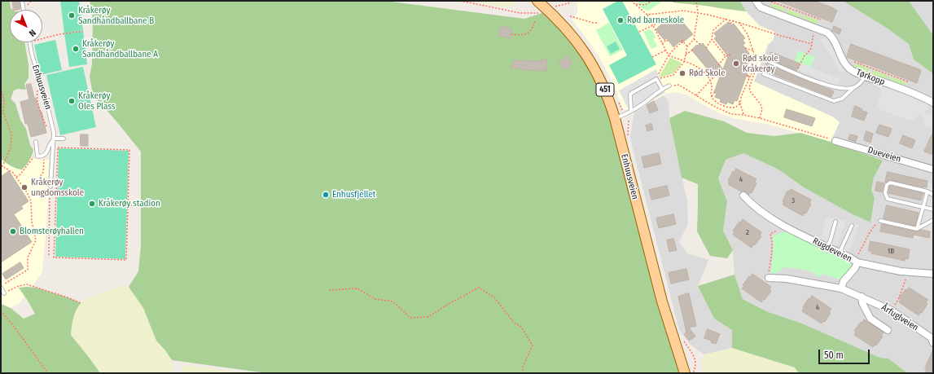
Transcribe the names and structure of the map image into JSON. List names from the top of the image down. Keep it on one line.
{"streets":{"main road":["Enhuusveien","451"],"street":["Tørkopp","Dueveien","Rugdeveien","Årfuglveien"]},"places":["Kråkerøy Sandhåndballbane B","Rød barneskole","Kråkerøy Sandhåndballbane A","Rød skole Kråkerøy","Rød Skole","Kråkerøy Oles Plass","Kråkerøy ungdomsskole","Enhusfjellet","Kråkerøy stadion","Blomsterøyhallen"],"house_numbers":["4","3","2","1B","4"],"scale_bar":"50 m","north":"bottom right"}
